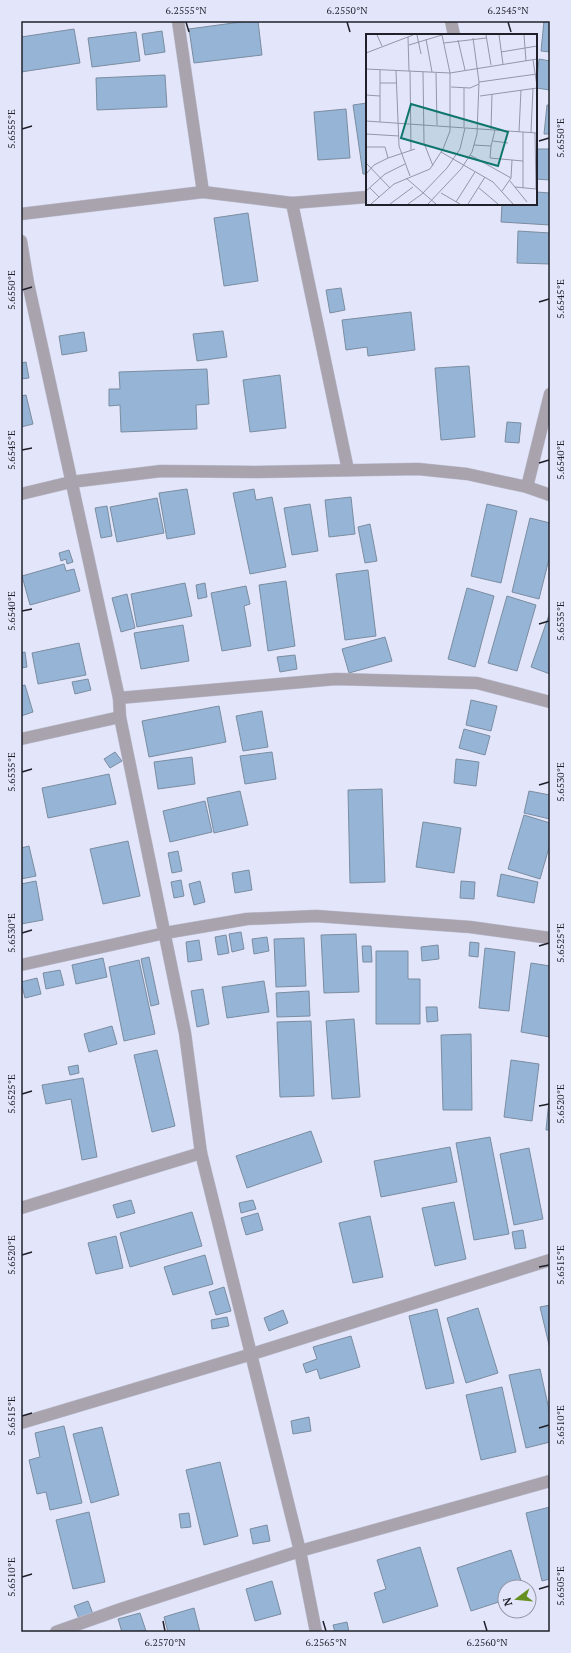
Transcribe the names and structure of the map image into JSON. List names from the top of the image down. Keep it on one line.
{"north":"left","coordinates":["6.2555°N","6.2550°N","6.2545°N","5.6555°E","5.6550°E","5.6545°E","5.6540°E","5.6535°E","5.6530°E","5.6525°E","5.6520°E","5.6515°E","5.6510°E","5.6505°E","6.2570°N","6.2565°N","6.2560°N"]}
